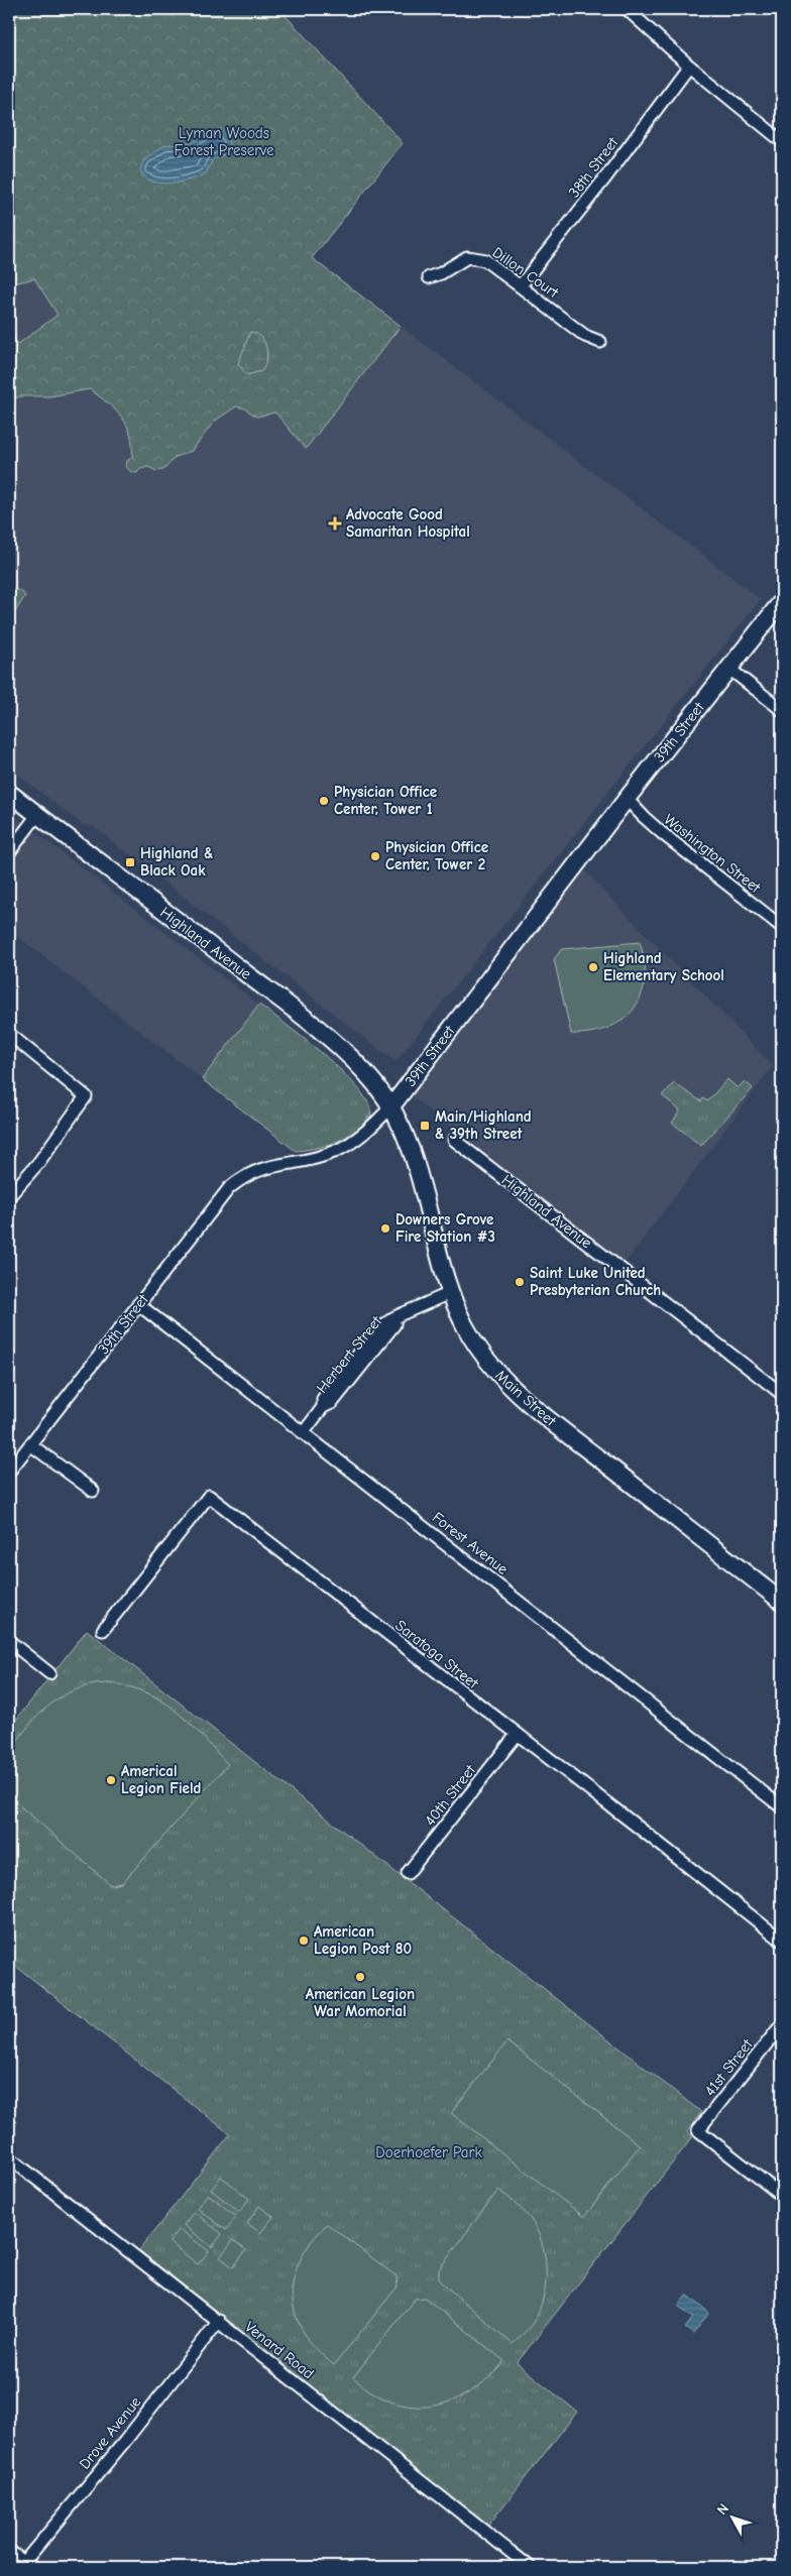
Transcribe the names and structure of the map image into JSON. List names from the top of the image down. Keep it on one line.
{"streets":{"main road":["39th Street","Highland Avenue","Main Street"],"street":["38th Street","Dillon Court","Washington Street","Herbert Street","Forest Avenue","Saratoga Street","40th Street","41st Street","Venard Road","Drove Avenue"]},"crossings":[["38th Street","Dillon Court"],["39th Street","Washington Street"],["39th Street","Highland Avenue"],["39th Street","Main Street"],["39th Street","Forest Avenue"],["Highland Avenue","Main Street"],["Herbert Street","Main Street"],["Herbert Street","Forest Avenue"],["Saratoga Street","40th Street"],["Venard Road","Drove Avenue"]],"parks":["Lyman Woods Forest Preserve","Doerhoefer Park"],"places":{"health":["Advocate Good Samaritan Hospital"],"other":["Physician Office Center, Tower 1","Physician Office Center, Tower 2","Highland Elementary School","Downers Grove Fire Station #3","Saint Luke United Presbyterian Church","Americal Legion Field","American Legion Post 80","American Legion War Momorial"],"transit":["Highland & Black Oak","Main/Highland & 39th Street"]},"north":"top left"}
